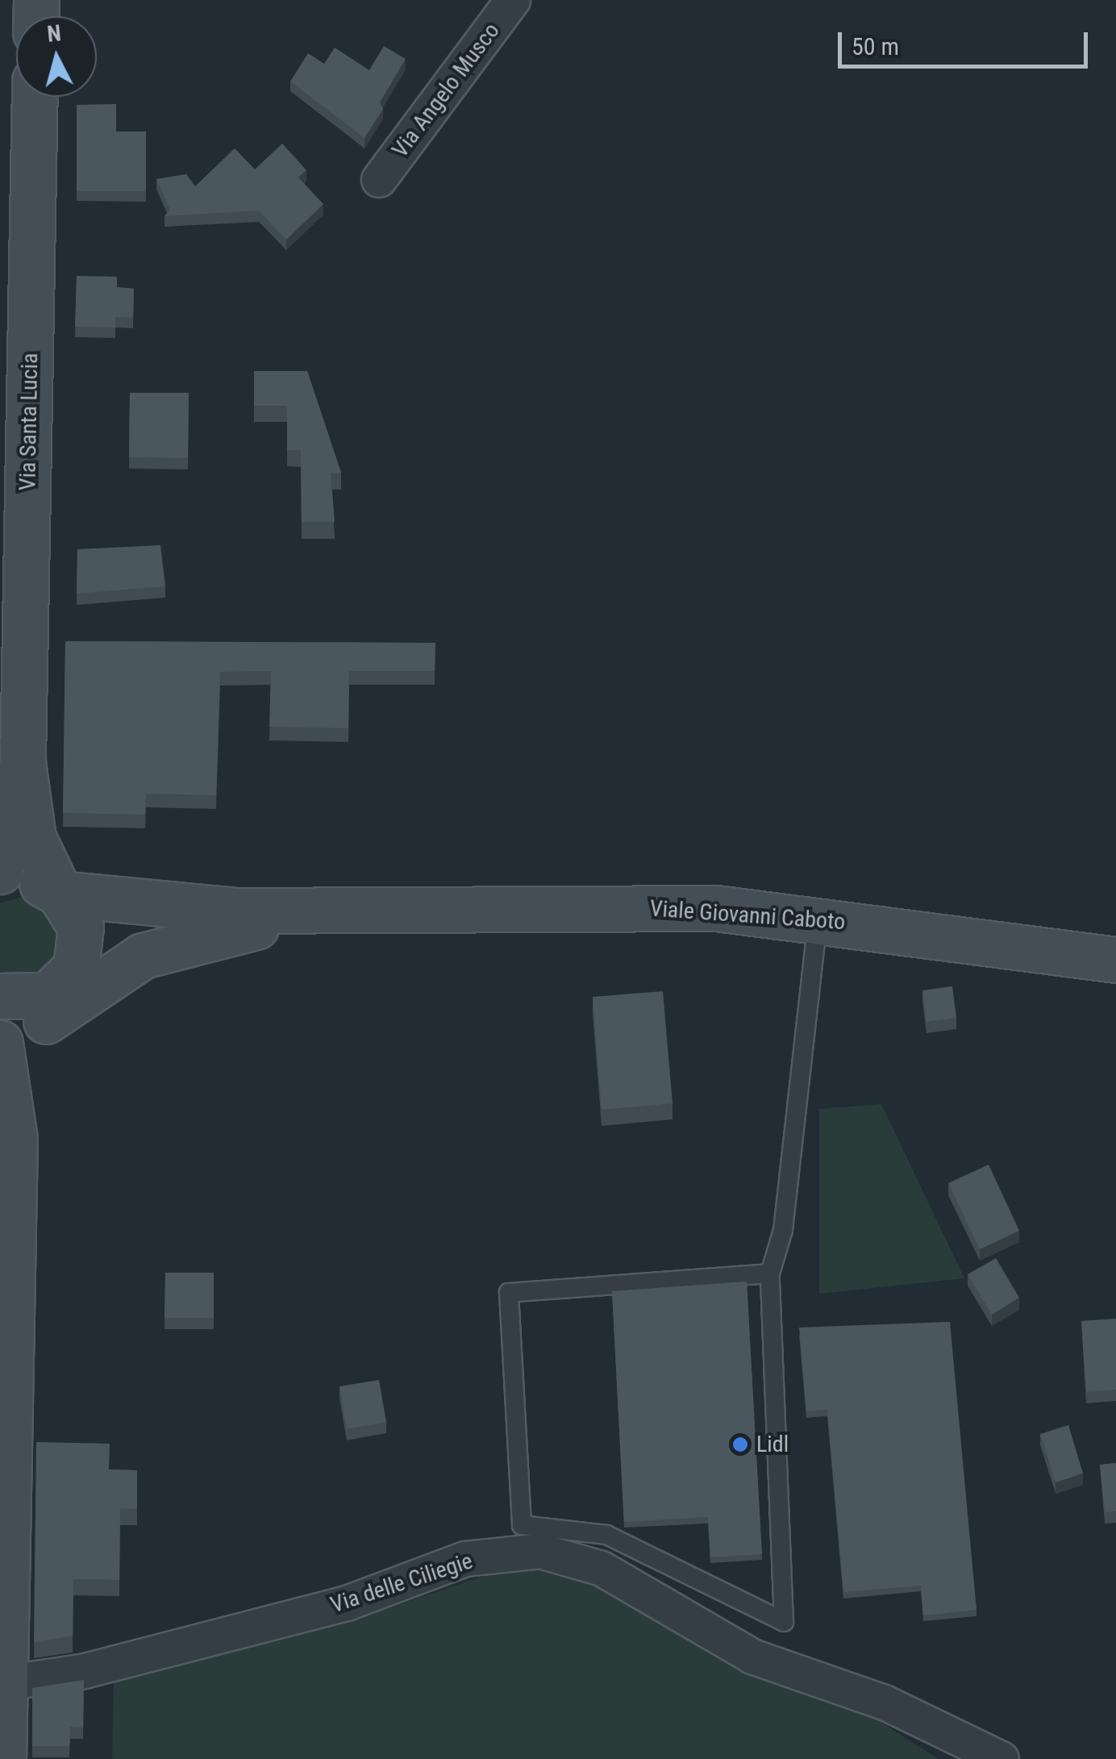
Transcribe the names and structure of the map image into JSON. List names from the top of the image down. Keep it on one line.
{"streets":{"main road":["Via Santa Lucia","Viale Giovanni Caboto"],"street":["Via Angelo Musco","Via delle Ciliegie"]},"places":["Lidl"],"scale_bar":"50 m","north":"top"}
